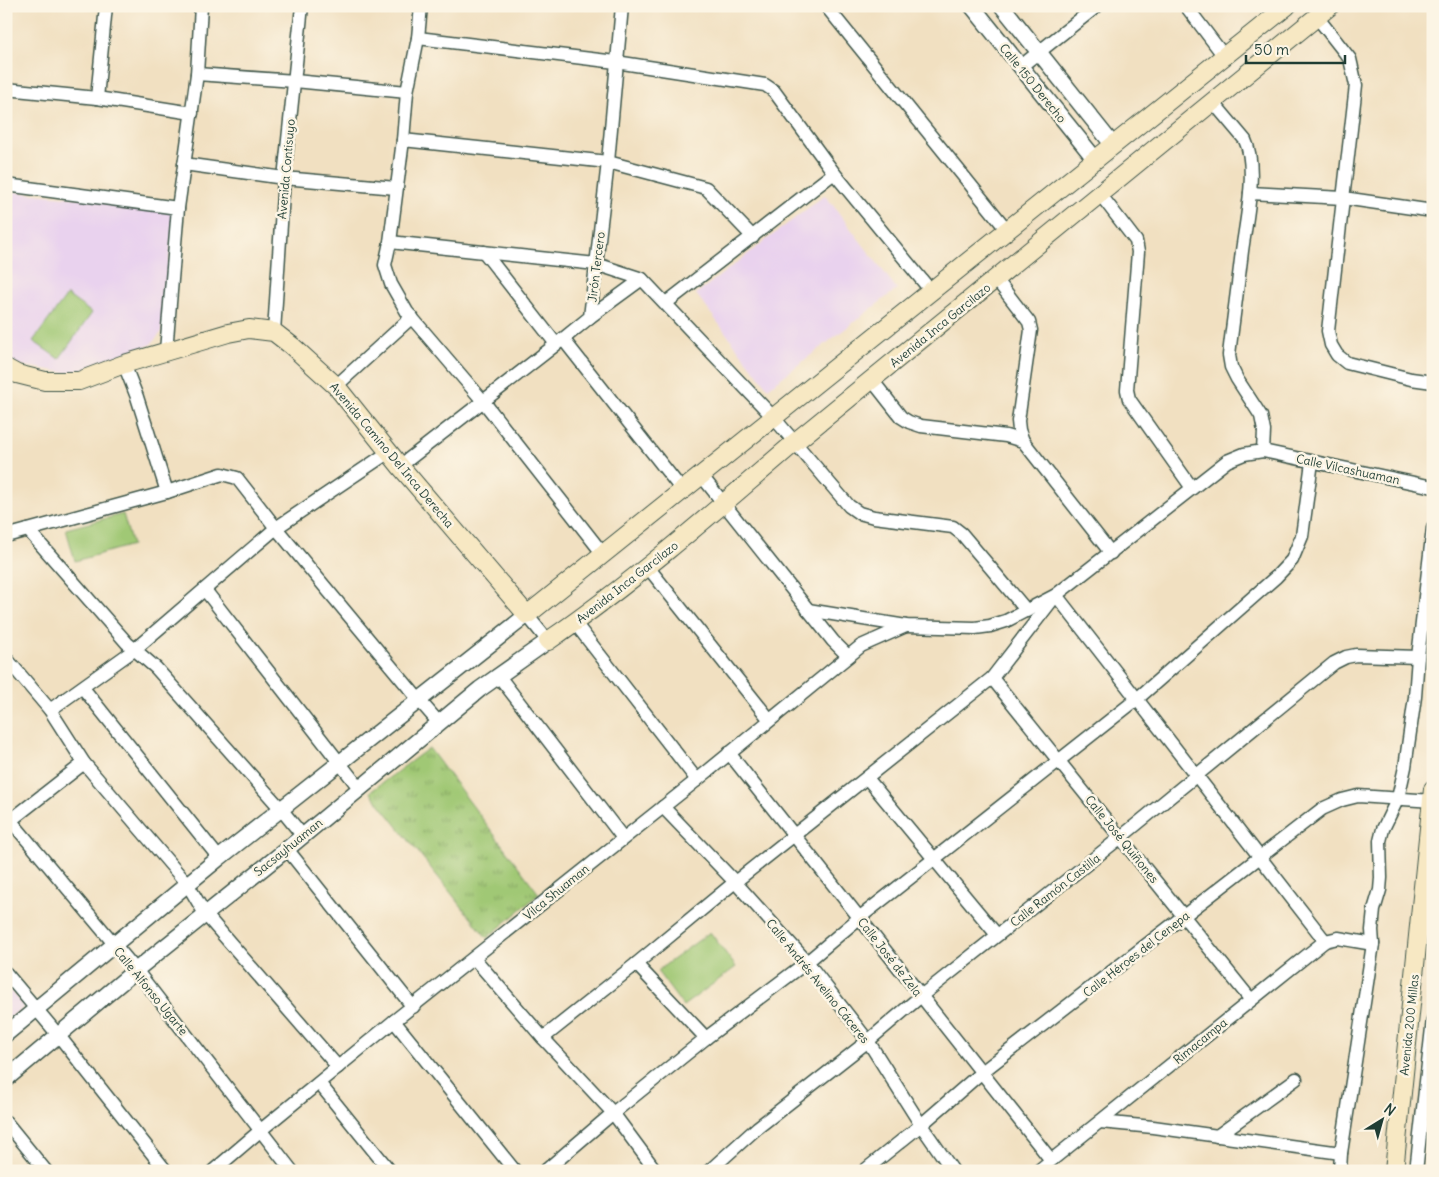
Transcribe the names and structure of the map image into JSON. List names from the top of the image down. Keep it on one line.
{"streets":{"main road":["Avenida Inca Garcilazo","Avenida Camino Del Inca Derecha","Avenida 200 Millas"],"street":["Calle 150 Derecho","Avenida Contisuyo","Jirón Tercero","Calle Vilcashuaman","Calle José Quiñones","Sacsayhuaman","Calle Ramón Castilla","Vilca Shuaman","Calle Héroes del Cenepa","Calle José de Zela","Calle Andrés Avelino Cáceres","Calle Alfonso Ugarte","Rimacampa"]},"crossings":[["Avenida Contisuyo","Avenida Camino Del Inca Derecha"],["Jirón Tercero","Avenida Camino Del Inca Derecha"],["Avenida Inca Garcilazo","Sacsayhuaman"],["Calle José Quiñones","Calle Ramón Castilla"],["Calle José Quiñones","Calle Héroes del Cenepa"],["Calle José Quiñones","Rimacampa"],["Sacsayhuaman","Calle Alfonso Ugarte"],["Calle Ramón Castilla","Calle José de Zela"],["Calle Ramón Castilla","Calle Andrés Avelino Cáceres"],["Vilca Shuaman","Calle José de Zela"],["Vilca Shuaman","Calle Andrés Avelino Cáceres"],["Vilca Shuaman","Calle Alfonso Ugarte"],["Calle Héroes del Cenepa","Calle José de Zela"],["Calle Héroes del Cenepa","Calle Andrés Avelino Cáceres"],["Calle Héroes del Cenepa","Avenida 200 Millas"],["Calle José de Zela","Rimacampa"]],"scale_bar":"50 m","north":"top right"}
